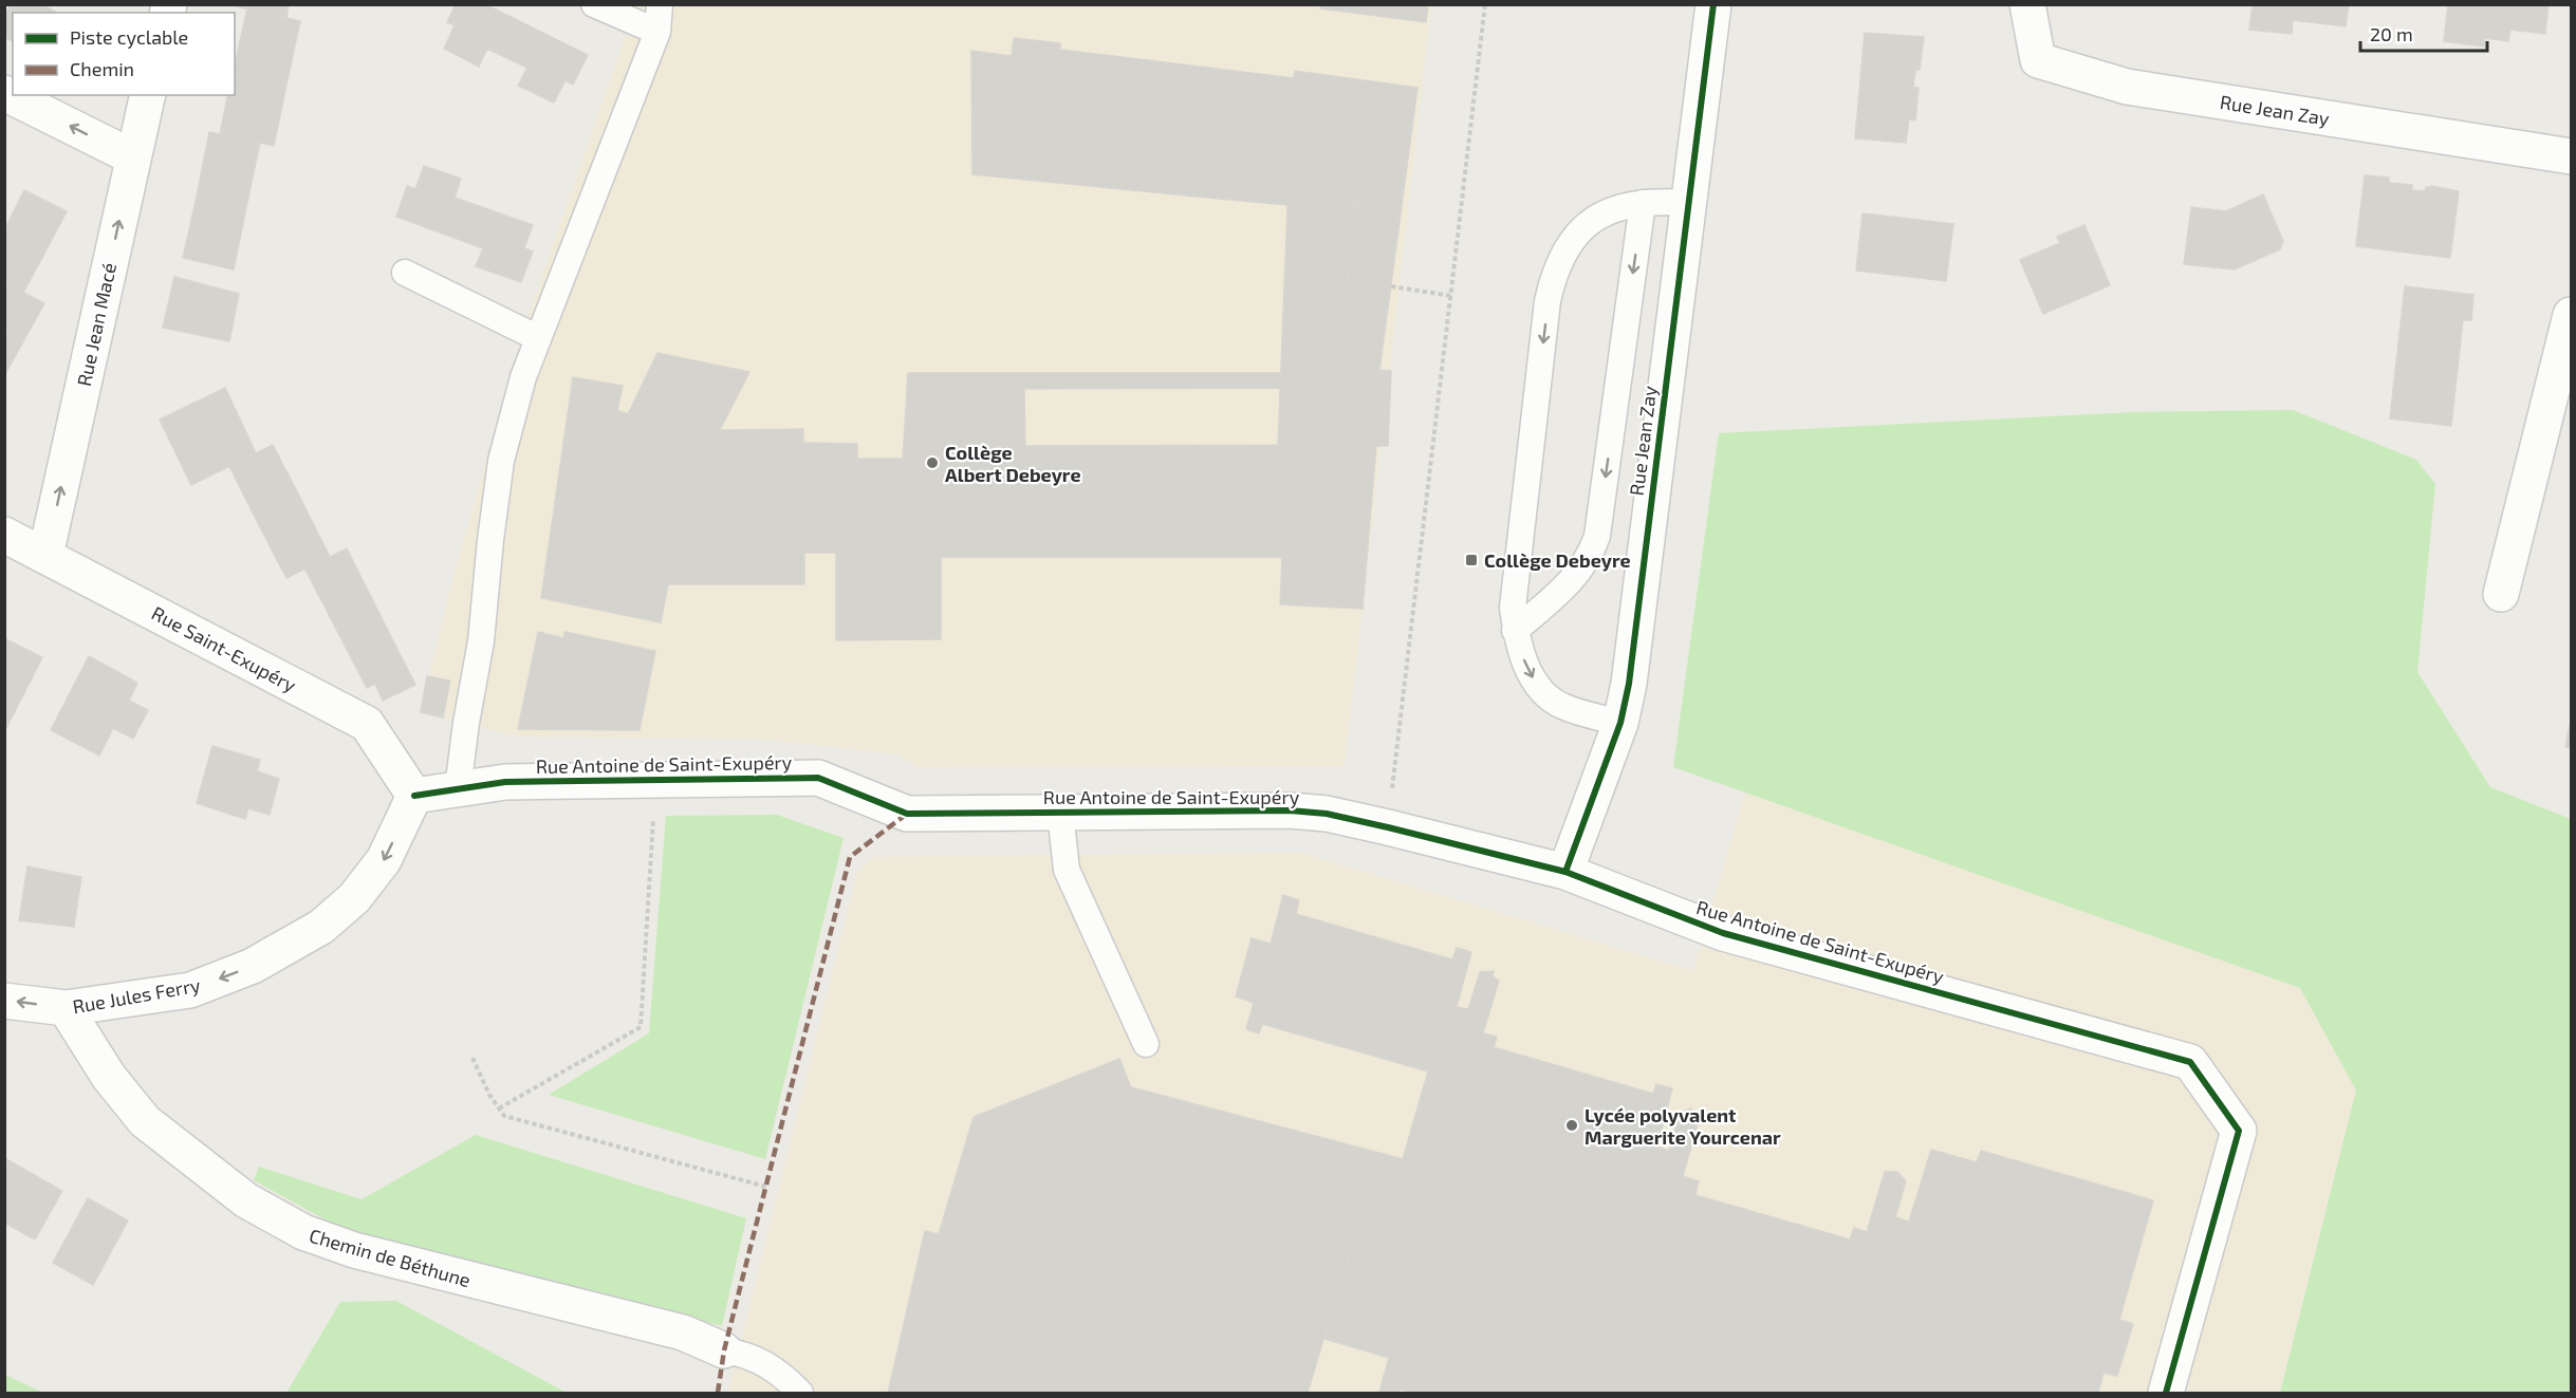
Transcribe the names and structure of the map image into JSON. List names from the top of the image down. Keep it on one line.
{"streets":{"street":["Rue Jean Zay","Rue Jean Macé","Rue Saint-Exupéry","Rue Antoine de Saint-Exupéry","Rue Jules Ferry","Chemin de Béthune"]},"crossings":[["Rue Jean Zay","Rue Antoine de Saint-Exupéry"],["Rue Jean Macé","Rue Saint-Exupéry"],["Rue Saint-Exupéry","Rue Antoine de Saint-Exupéry"],["Rue Saint-Exupéry","Rue Jules Ferry"],["Rue Antoine de Saint-Exupéry","Rue Jules Ferry"],["Rue Jules Ferry","Chemin de Béthune"]],"one_way":["Rue Jean Macé","Rue Jules Ferry"],"places":{"other":["Collège Albert Debeyre","Lycée polyvalent Marguerite Yourcenar"],"transit":["Collège Debeyre"]},"legend":["Piste cyclable","Chemin"],"scale_bar":"20 m"}
